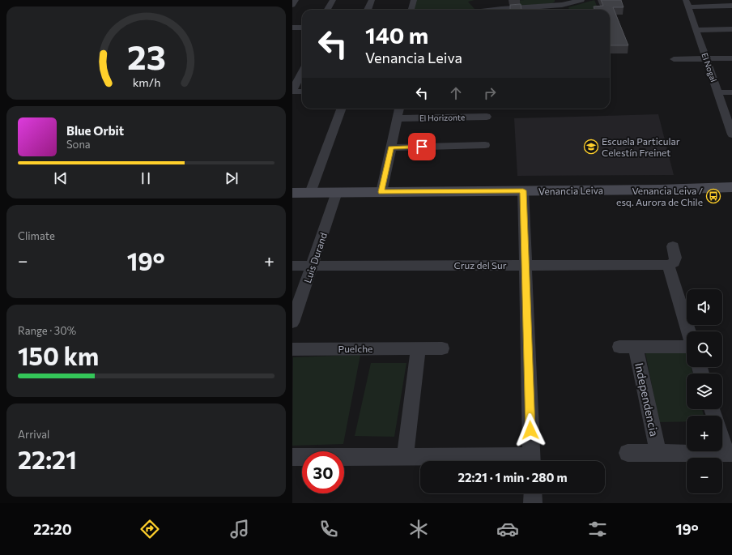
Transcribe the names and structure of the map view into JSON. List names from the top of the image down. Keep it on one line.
{"streets":{"street":["El Nogal","El Horizonte","Venancia Leiva","Luis Durand","Cruz del Sur","Puelche","Independencia"]},"crossings":[["Venancia Leiva","Luis Durand"],["Luis Durand","Cruz del Sur"]],"places":{"school or university":["Escuela Particular Celestín Freinet"],"bus stop":["Venancia Leiva / esq. Aurora de Chile"]},"page":{"turn":["140 m","Venancia Leiva"],"song":["Blue Orbit","Sona"],"tile":["Climate",["Range · 30%","150 km"],["Arrival","22:21"]],"heat":["−","19°","+"],"map_buttons":["+","−"],"limit":"30","trip":"22:21 · 1 min · 280 m","tabs":["22:20","19°"],"gauge":["23","km/h"]}}
